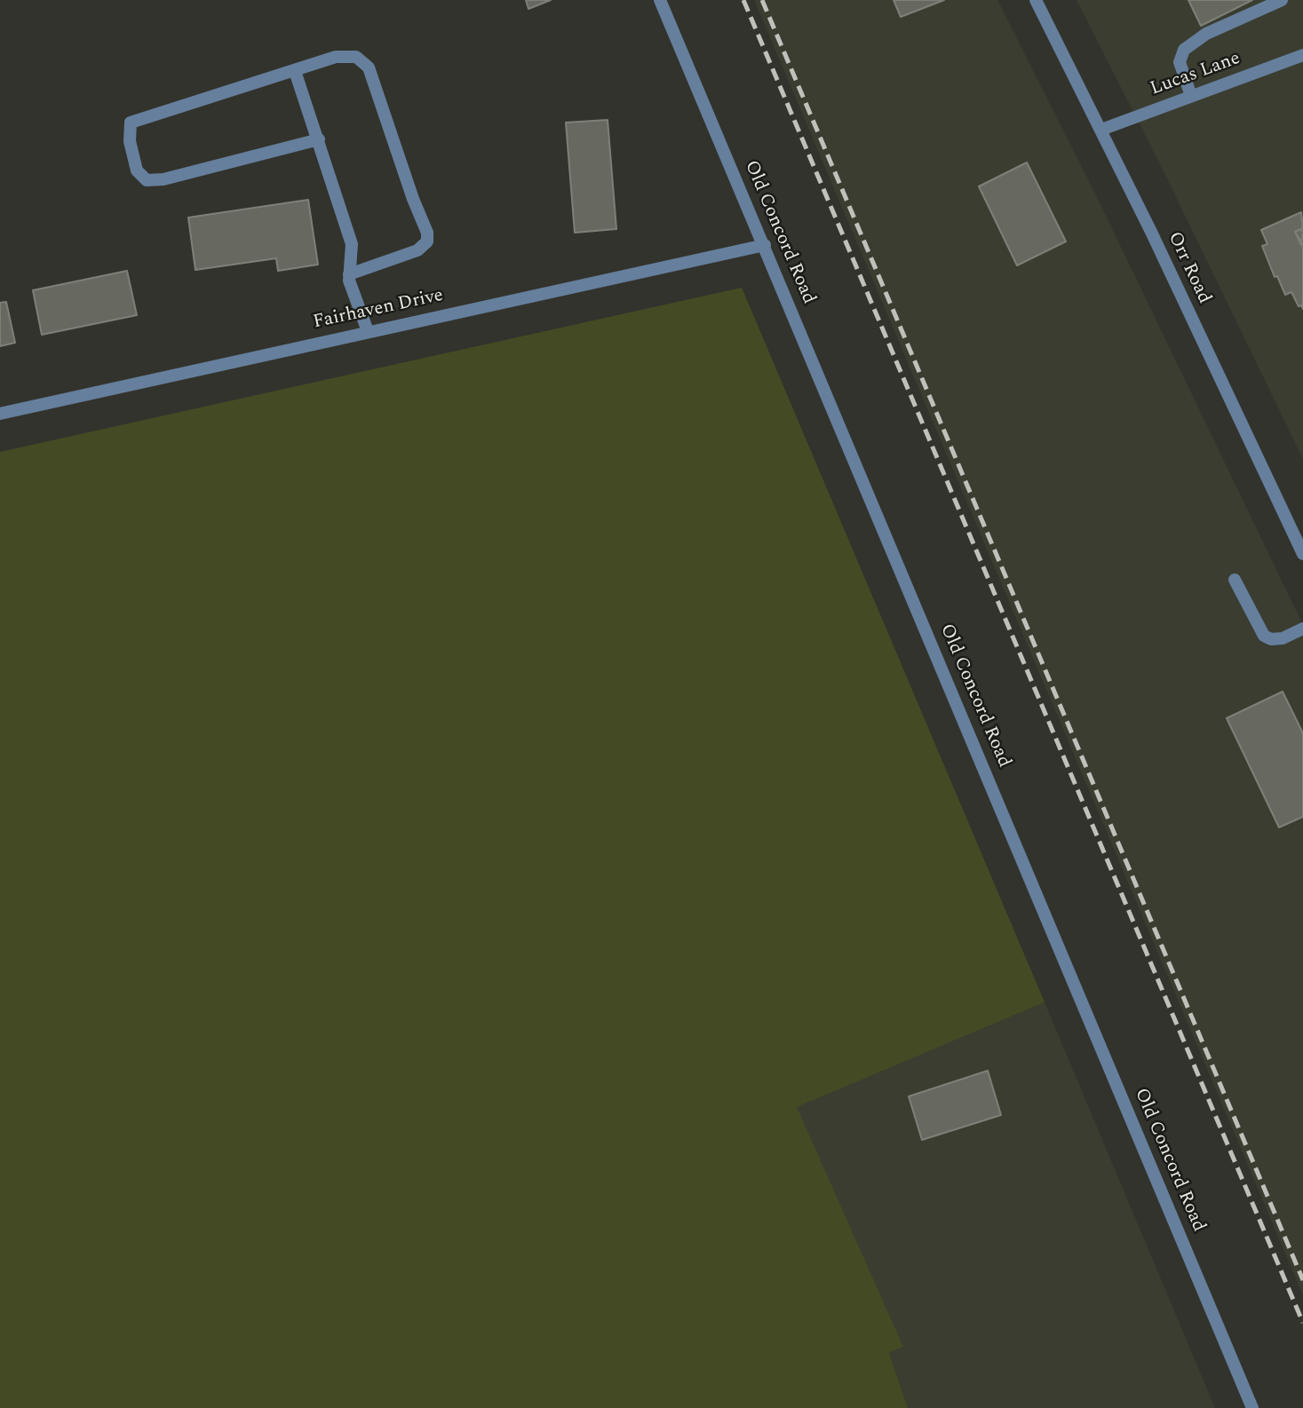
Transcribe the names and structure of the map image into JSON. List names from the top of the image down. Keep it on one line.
{"streets":{"street":["Lucas Lane","Old Concord Road","Orr Road","Fairhaven Drive"]},"crossings":[["Lucas Lane","Orr Road"],["Old Concord Road","Fairhaven Drive"]]}
